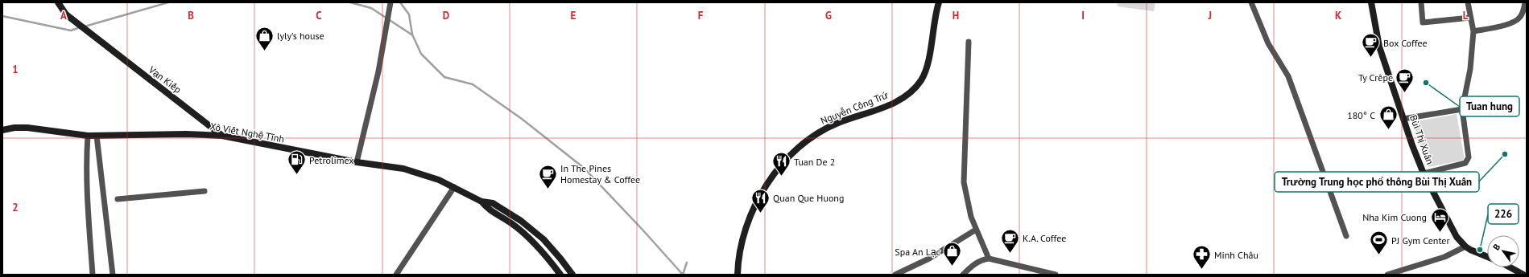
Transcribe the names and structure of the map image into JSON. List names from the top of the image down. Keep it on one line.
{"streets":{"main road":["Vạn Kiếp","Nguyễn Công Trứ","Xô Viết Nghệ Tĩnh","Bùi Thị Xuân"]},"crossings":[["Vạn Kiếp","Xô Viết Nghệ Tĩnh"]],"places":{"shop":["lyly’s house","180° C","Spa An Lạc"],"cafe":["Box Coffee","Ty Crêpe","In The Pines Homestay & Coffee","K.A. Coffee"],"other":["Tuan hung","Trường Trung học phổ thông Bùi Thị Xuân","226"],"fuel station":["Petrolimex"],"restaurant":["Tuan De 2","Quan Que Huong"],"hotel":["Nha Kim Cuong"],"sports":["PJ Gym Center"],"pharmacy":["Minh Châu"]},"north":"top left","grid":{"columns":["A","B","C","D","E","F","G","H","I","J","K","L"],"rows":["1","2"]}}
